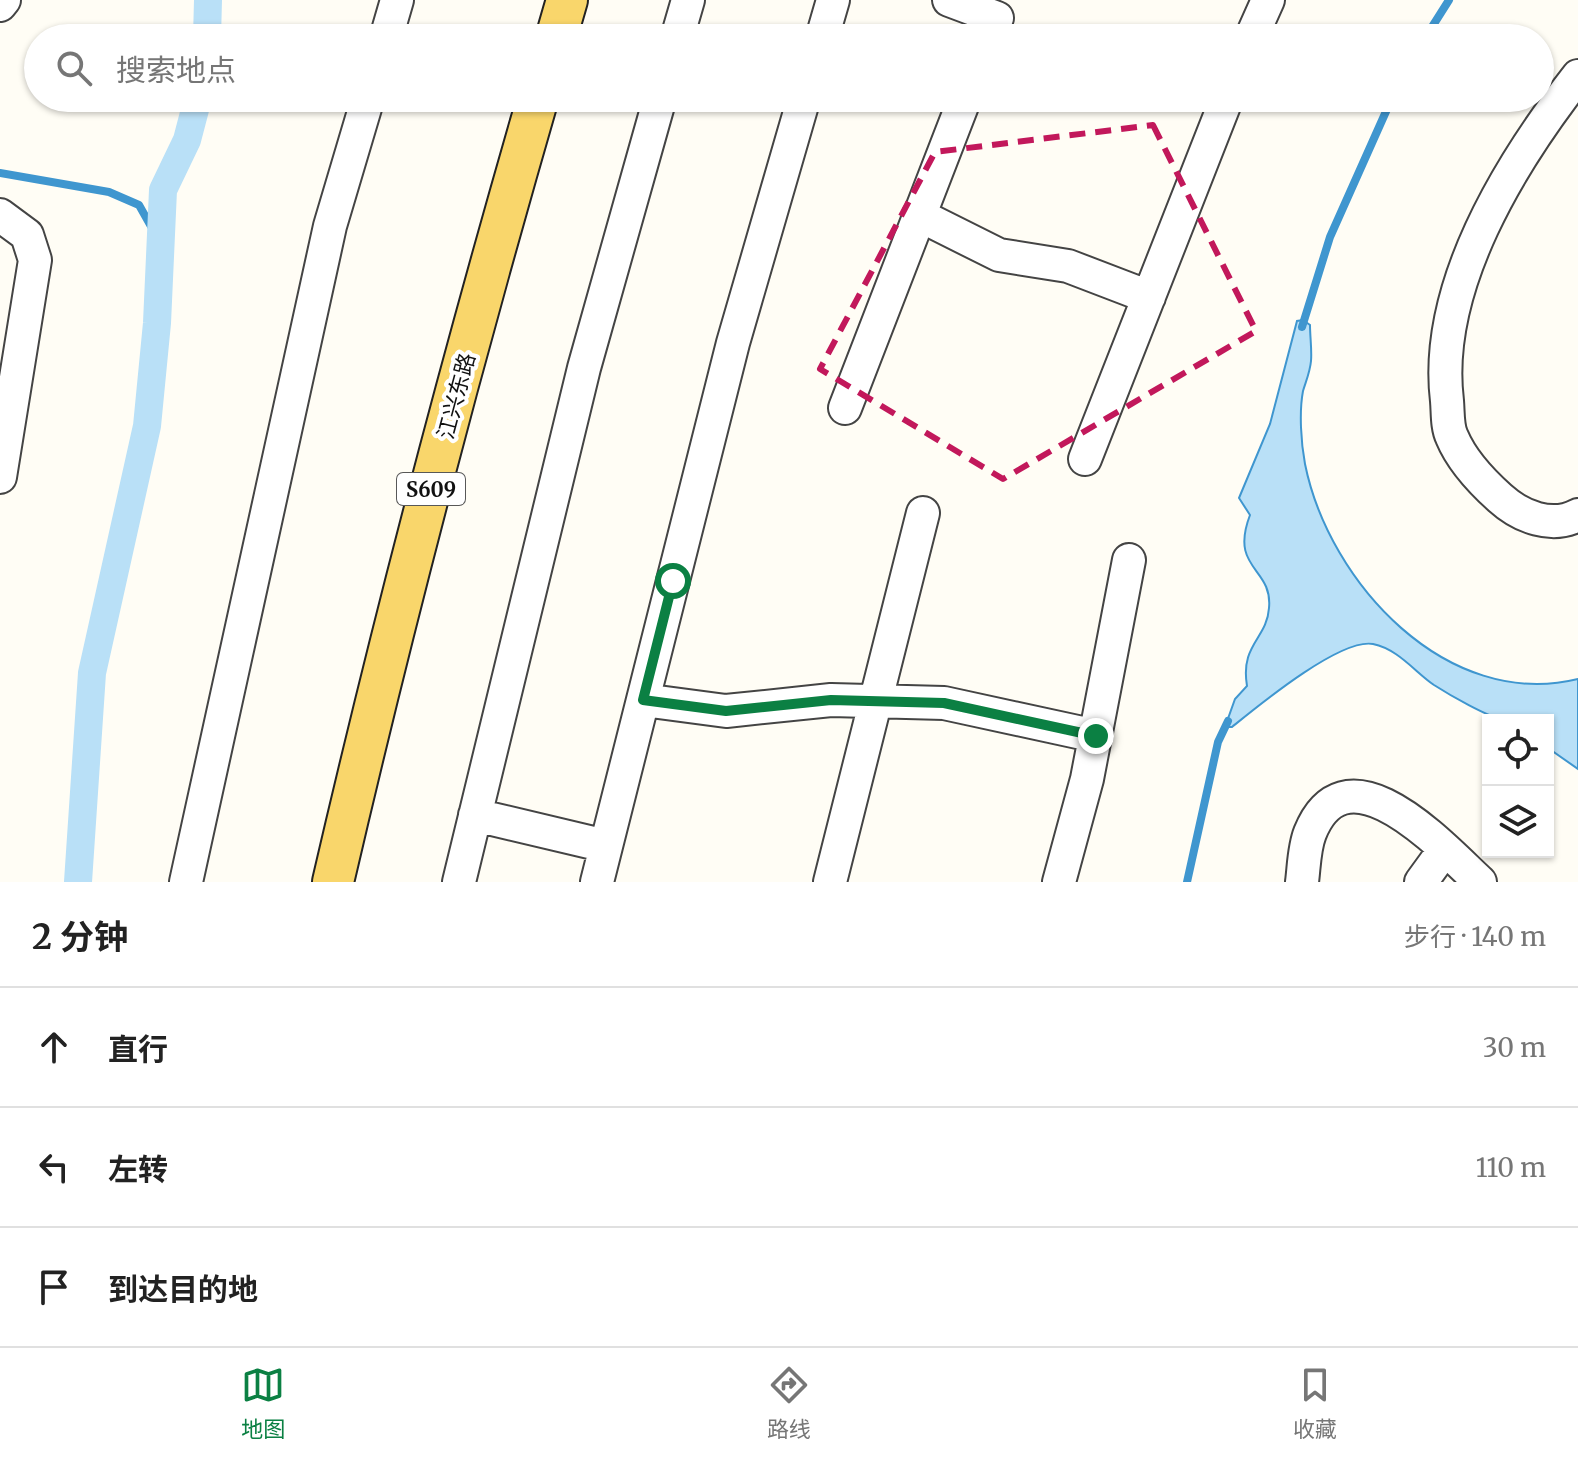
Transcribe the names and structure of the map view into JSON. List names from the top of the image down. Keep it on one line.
{"streets":{"main road":["江兴东路","S609"]},"page":{"search":"搜索地点","heading":["2 分钟","步行 · 140 m"],"list":[["直行","30 m"],["左转","110 m"],"到达目的地"],"nav":["地图","路线","收藏"]}}
